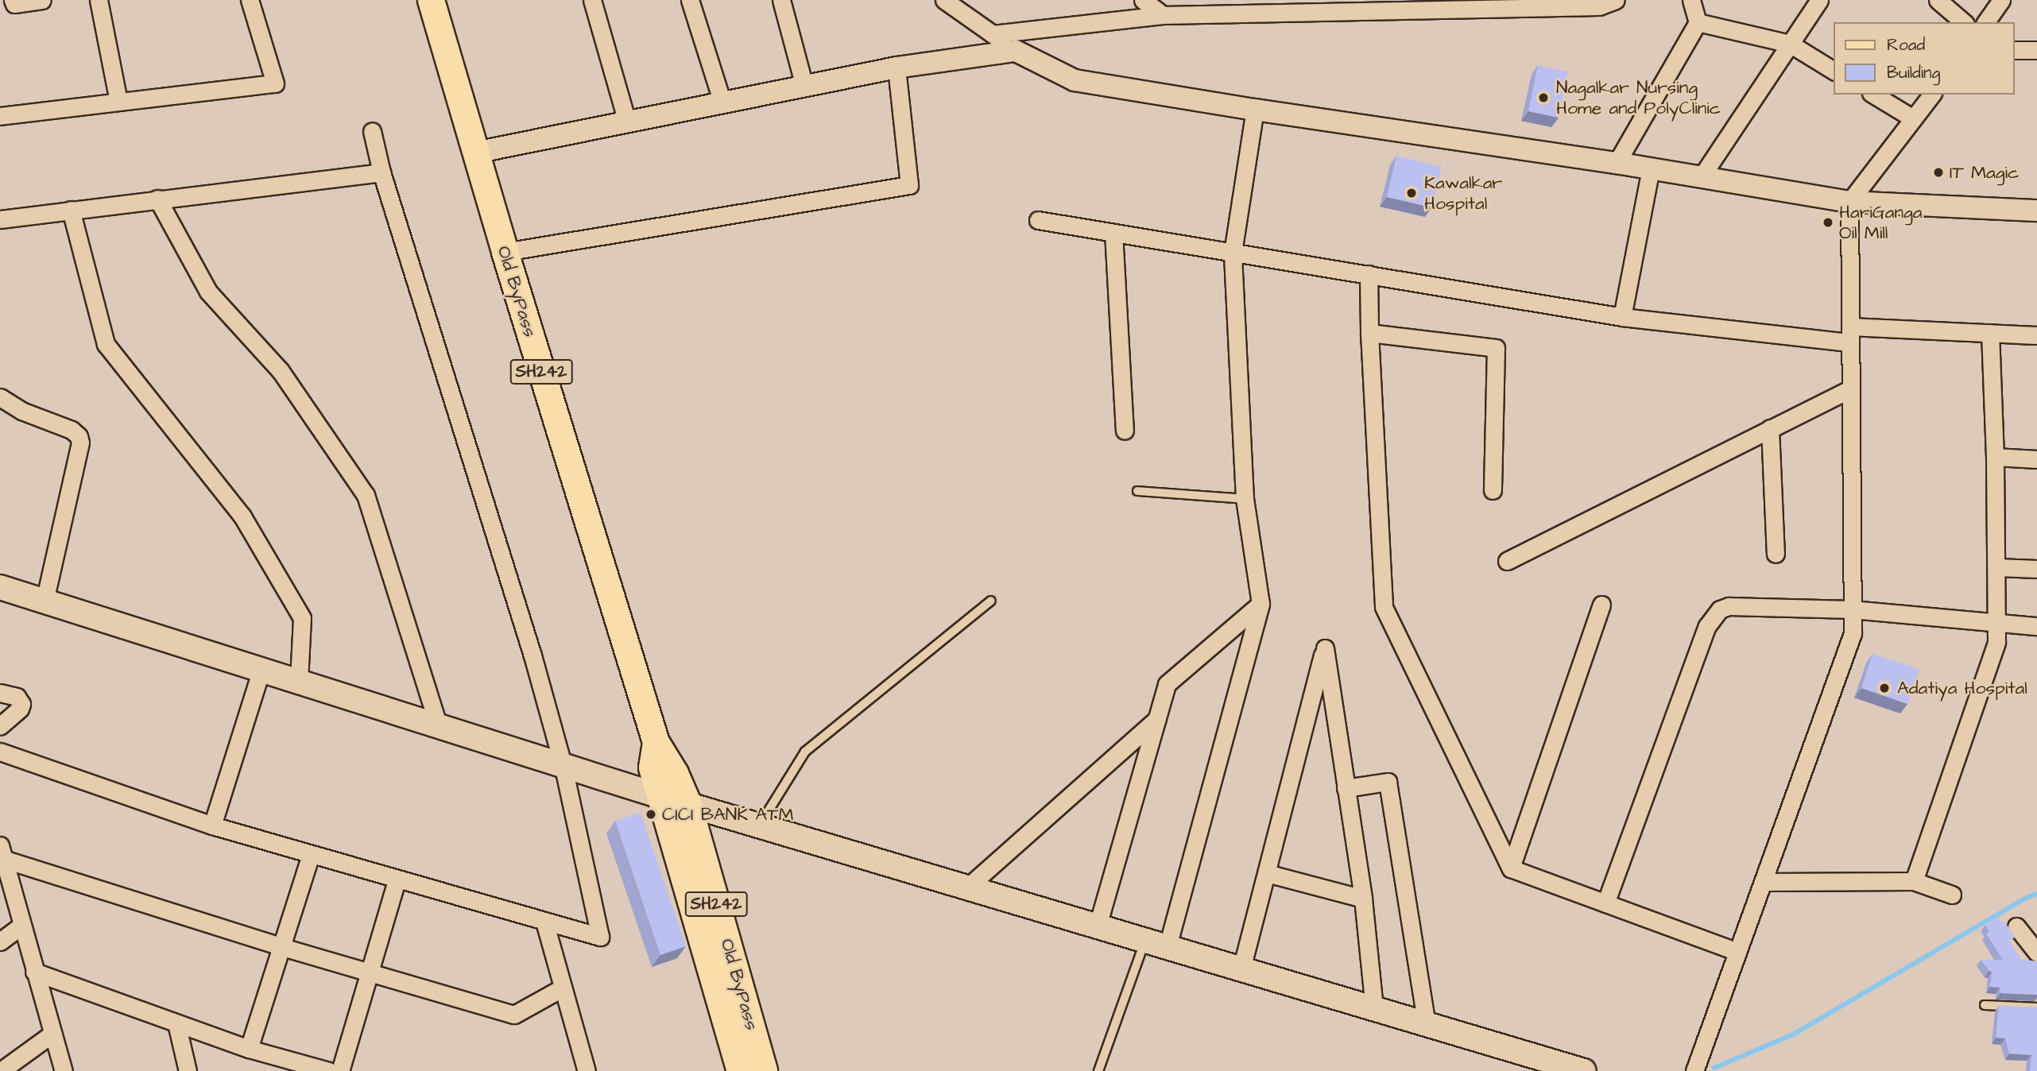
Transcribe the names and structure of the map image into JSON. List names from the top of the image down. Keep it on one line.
{"streets":{"main road":["Old ByPass","SH242"]},"places":["Nagalkar Nursing Home and PolyClinic","IT Magic","Kawalkar Hospital","HariGanga Oil Mill","Adatiya Hospital","CICI BANK ATM"],"legend":["Road","Building"]}
